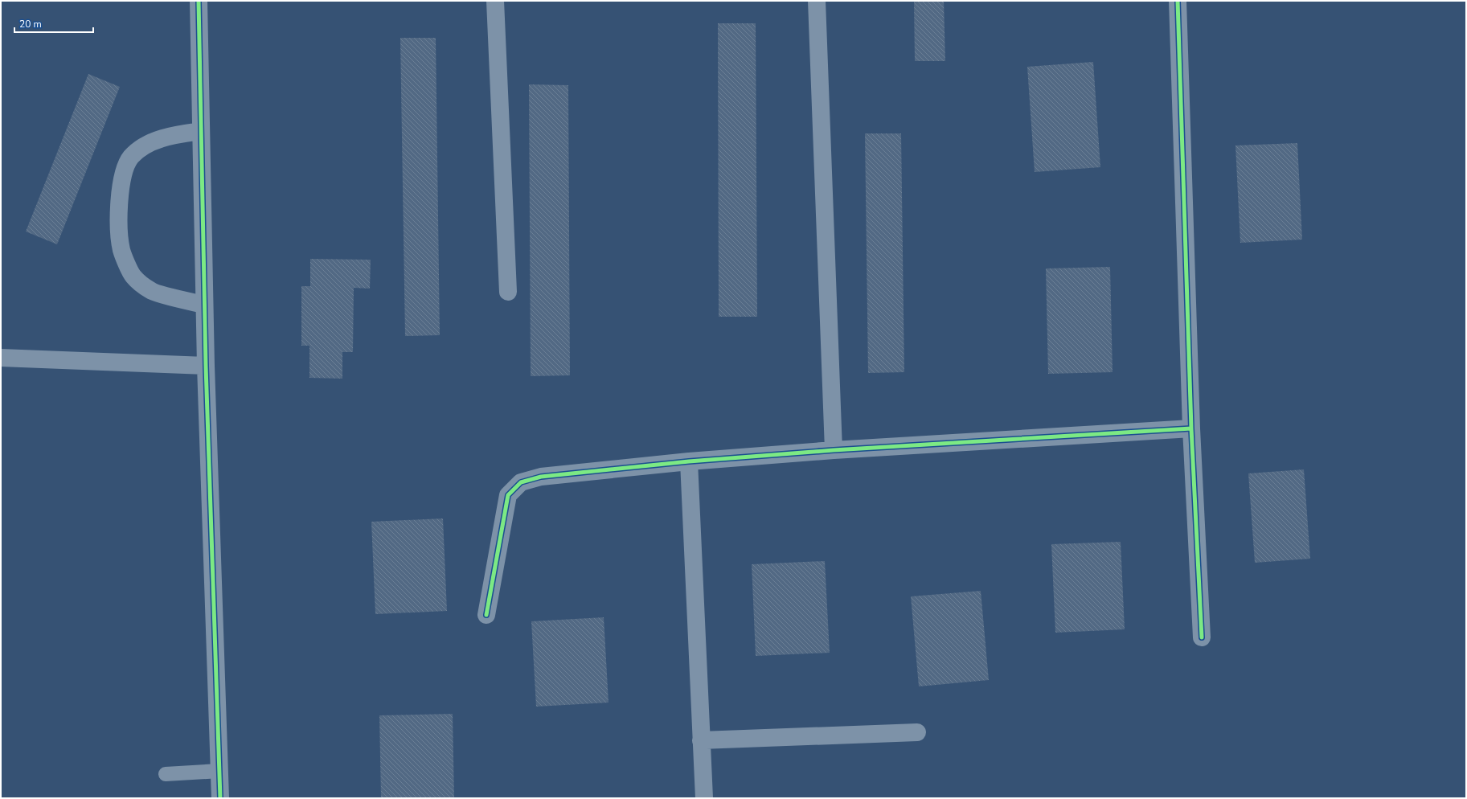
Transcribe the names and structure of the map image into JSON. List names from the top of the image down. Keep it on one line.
{"scale_bar":"20 m"}
